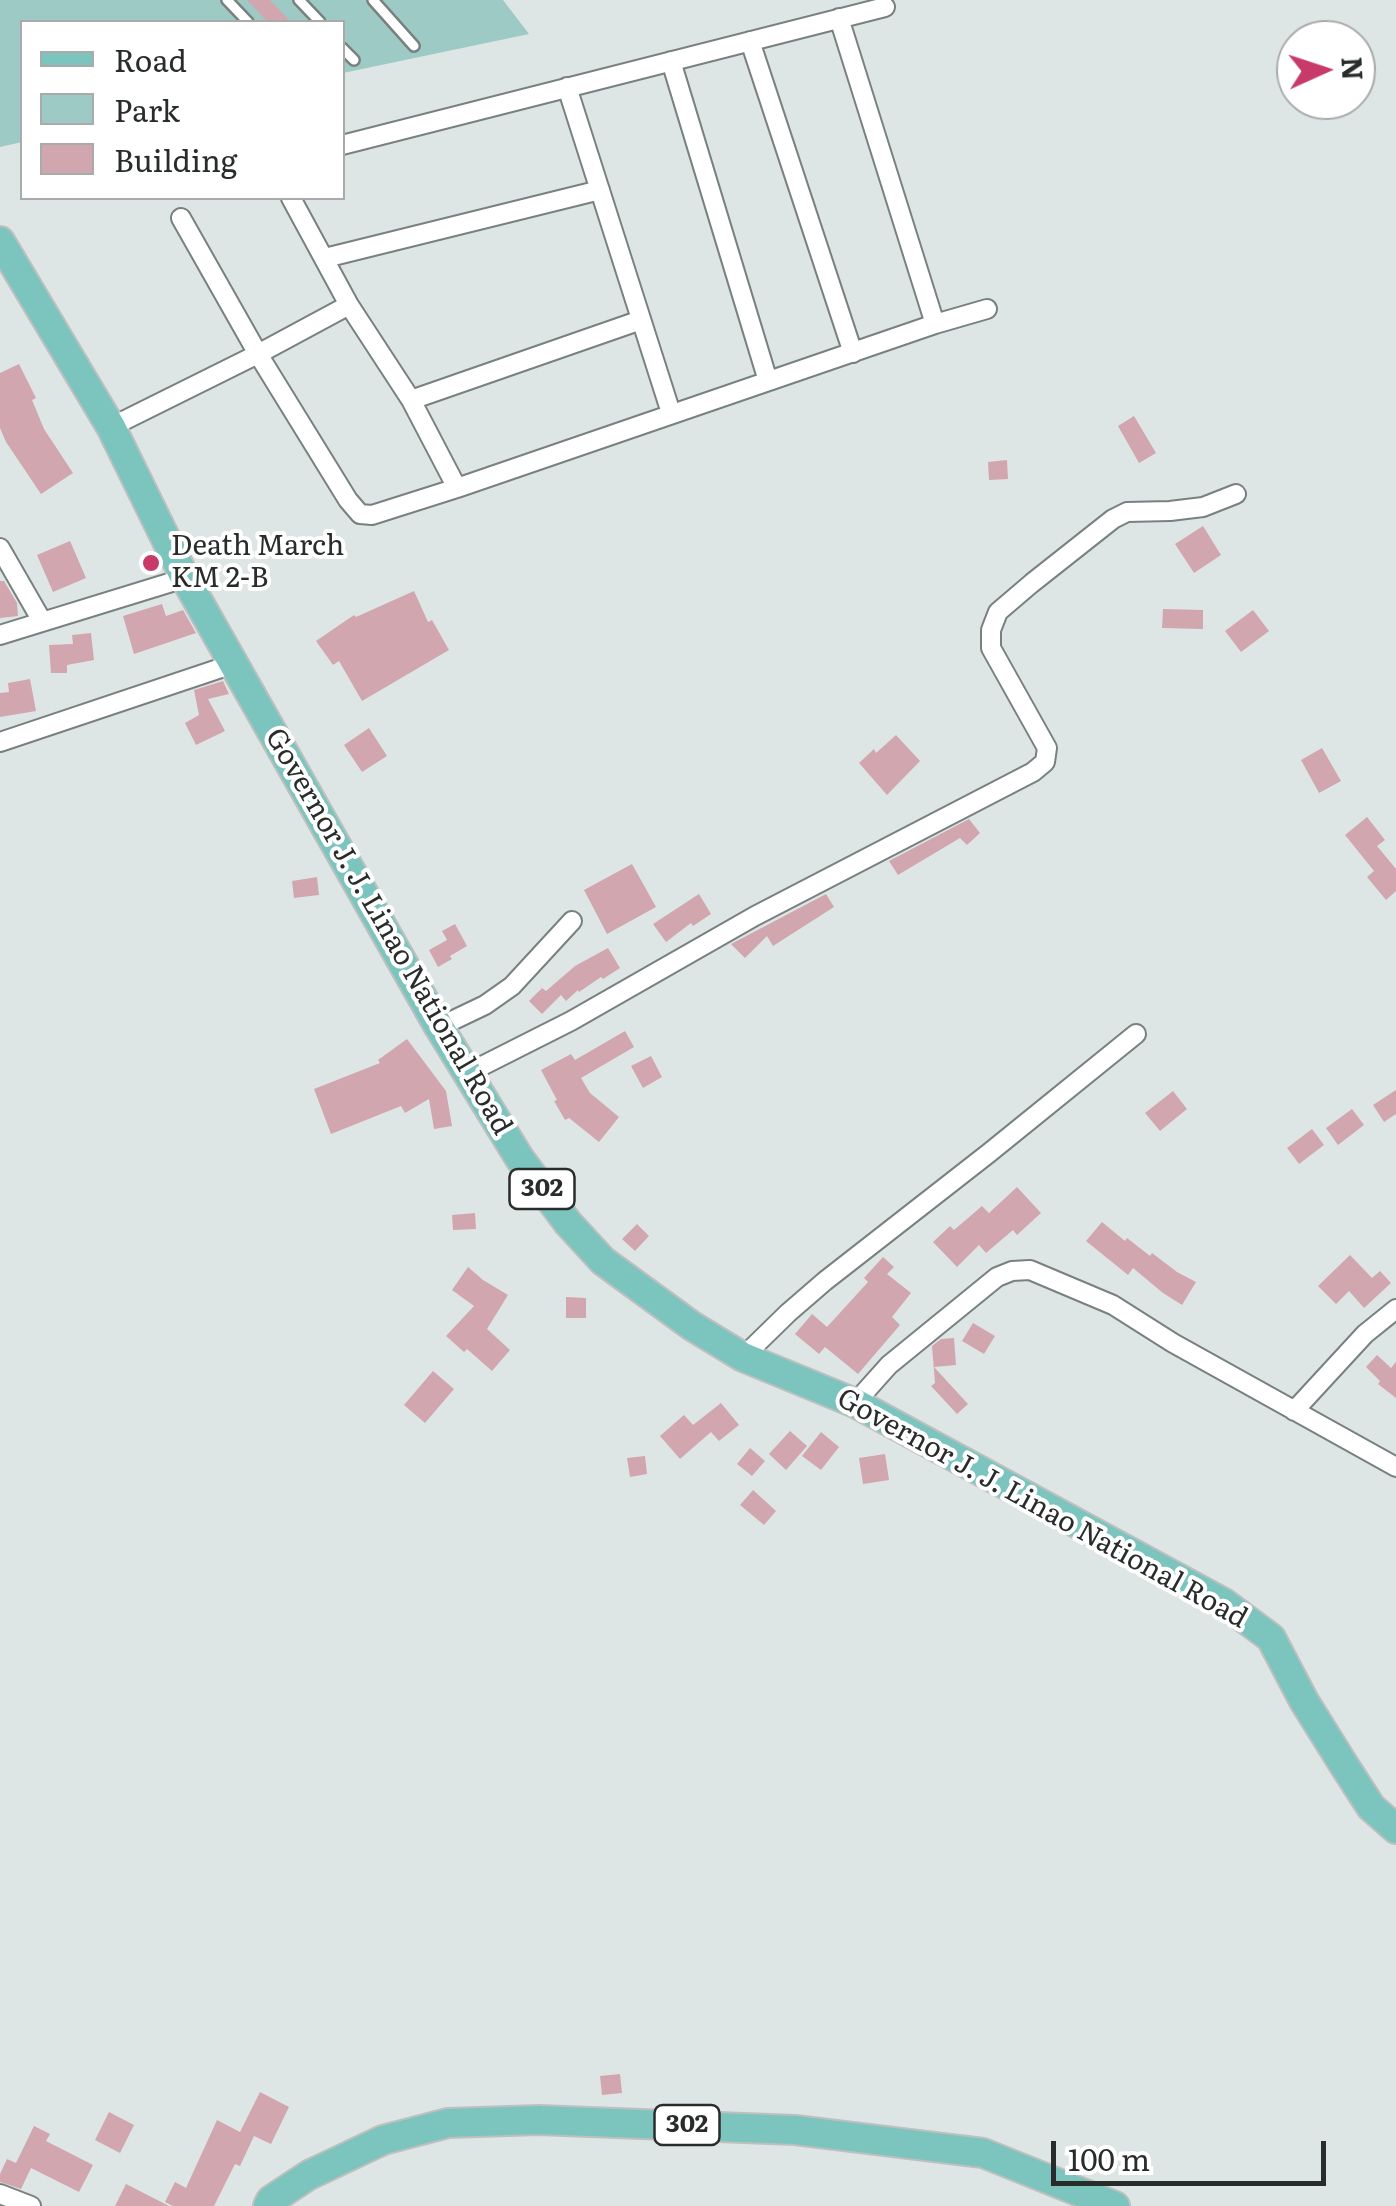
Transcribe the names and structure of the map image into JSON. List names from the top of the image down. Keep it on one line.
{"streets":{"main road":["Governor J. J. Linao National Road","302"]},"places":["Death March KM 2-B"],"legend":["Road","Park","Building"],"scale_bar":"100 m","north":"right"}
